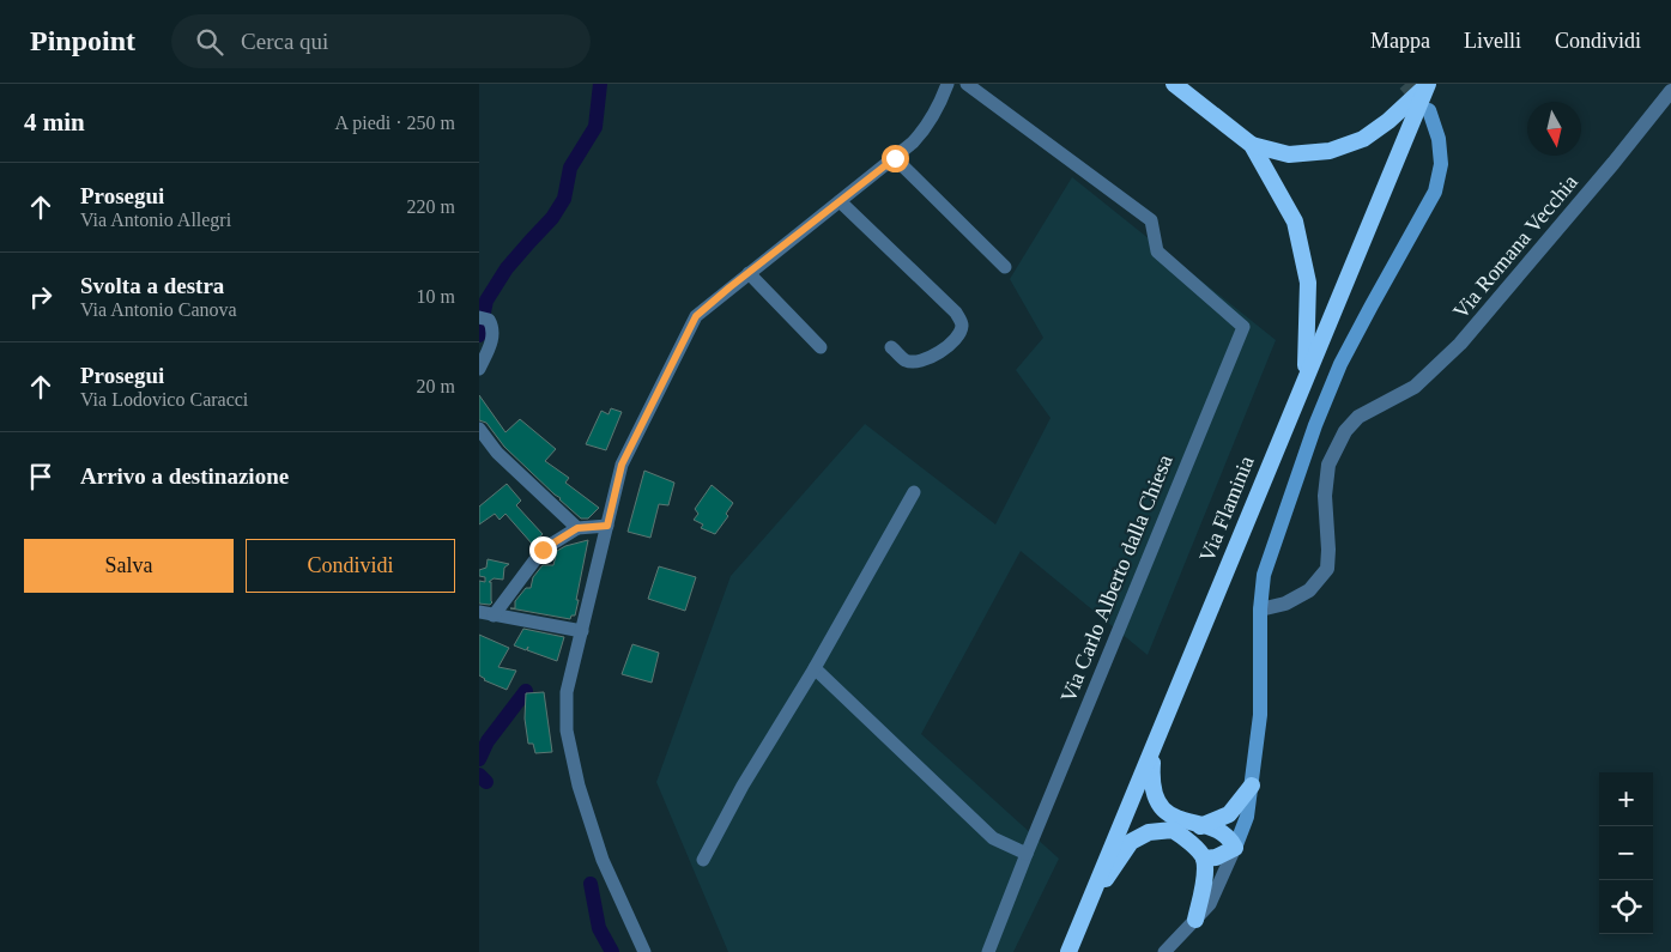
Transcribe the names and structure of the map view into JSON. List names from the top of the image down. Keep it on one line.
{"streets":{"highway":["Via Flaminia"],"street":["Via Romana Vecchia","Via Carlo Alberto dalla Chiesa"]},"north":"bottom","page":{"header":"Pinpoint","search":"Cerca qui","nav":["Mappa","Livelli","Condividi"],"heading":["4 min","A piedi · 250 m"],"list":[["Prosegui","Via Antonio Allegri","220 m"],["Svolta a destra","Via Antonio Canova","10 m"],["Prosegui","Via Lodovico Caracci","20 m"],"Arrivo a destinazione"],"buttons":["Salva","Condividi"],"map_buttons":["+","−"]}}
